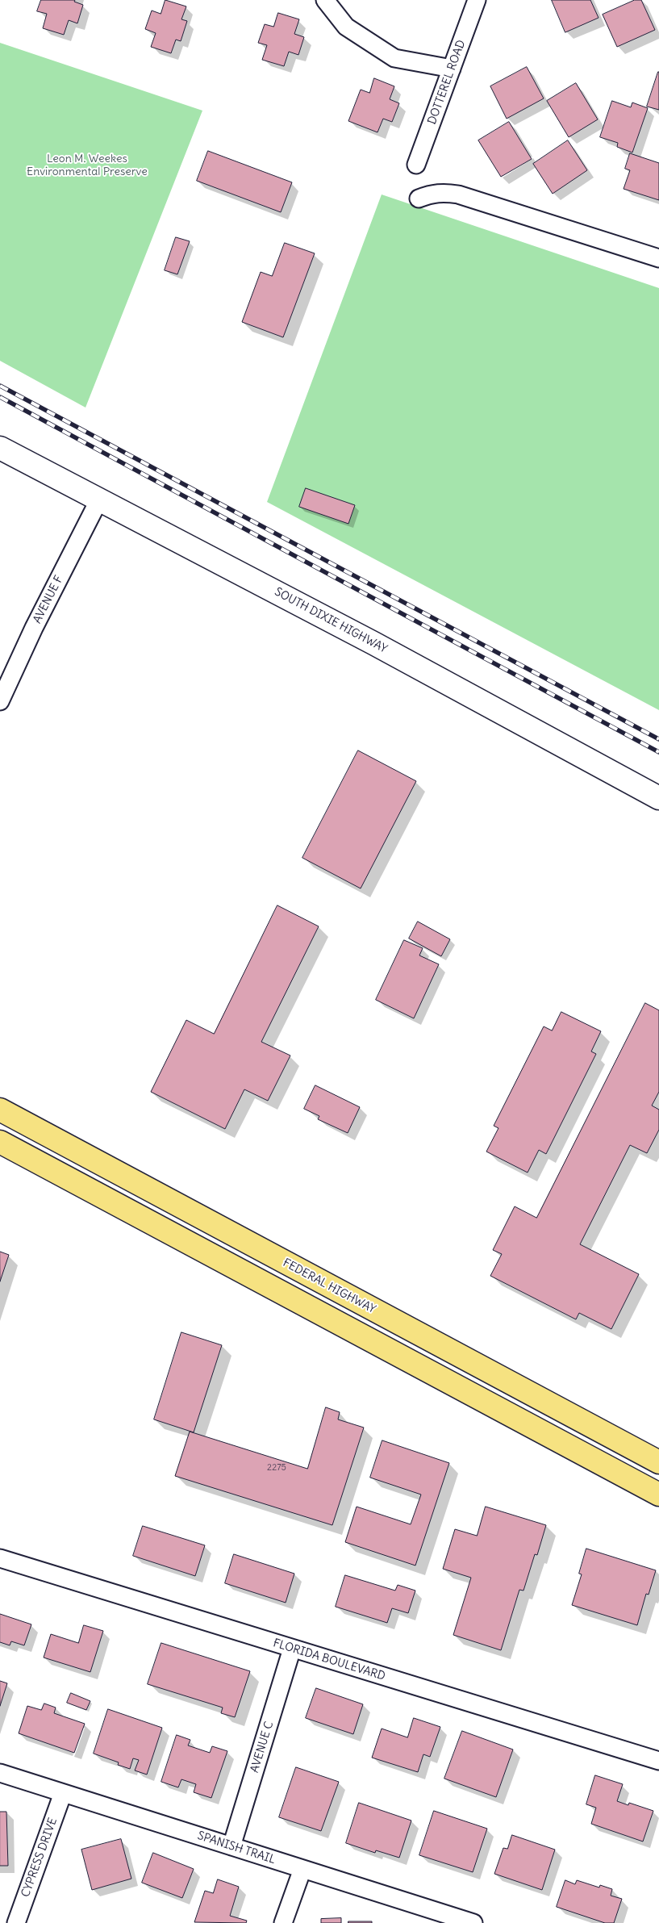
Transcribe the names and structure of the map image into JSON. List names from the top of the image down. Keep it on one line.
{"streets":{"main road":["FEDERAL HIGHWAY"],"street":["DOTTEREL ROAD","AVENUE F","SOUTH DIXIE HIGHWAY","FLORIDA BOULEVARD","AVENUE C","SPANISH TRAIL","CYPRESS DRIVE"]},"crossings":[["AVENUE F","SOUTH DIXIE HIGHWAY"],["FLORIDA BOULEVARD","AVENUE C"],["AVENUE C","SPANISH TRAIL"],["SPANISH TRAIL","CYPRESS DRIVE"]],"parks":["Leon M. Weekes Environmental Preserve"],"house_numbers":["2275"]}
